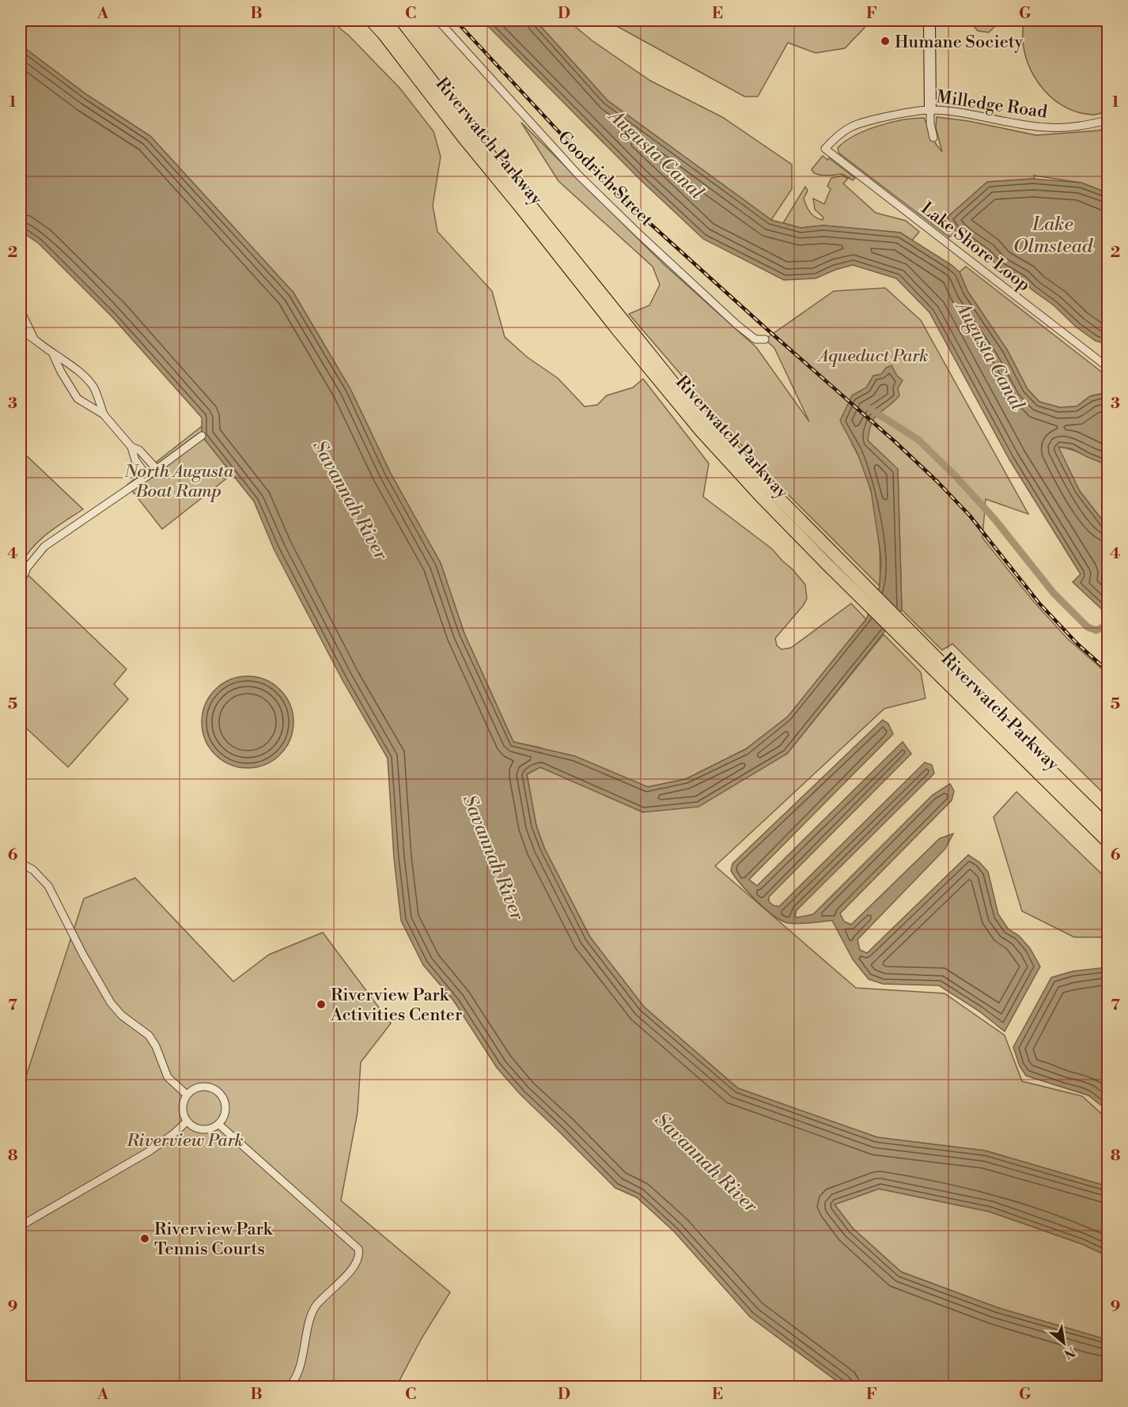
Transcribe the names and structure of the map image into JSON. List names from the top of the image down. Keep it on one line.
{"streets":{"main road":["Riverwatch Parkway"],"street":["Milledge Road","Goodrich Street","Lake Shore Loop"]},"crossings":[["Milledge Road","Lake Shore Loop"]],"water":["Augusta Canal","Lake Olmstead","Savannah River"],"parks":["Aqueduct Park","North Augusta Boat Ramp","Riverview Park"],"places":["Humane Society","Riverview Park Activities Center","Riverview Park Tennis Courts"],"north":"bottom right","grid":{"columns":["A","B","C","D","E","F","G"],"rows":["1","2","3","4","5","6","7","8","9"]}}
